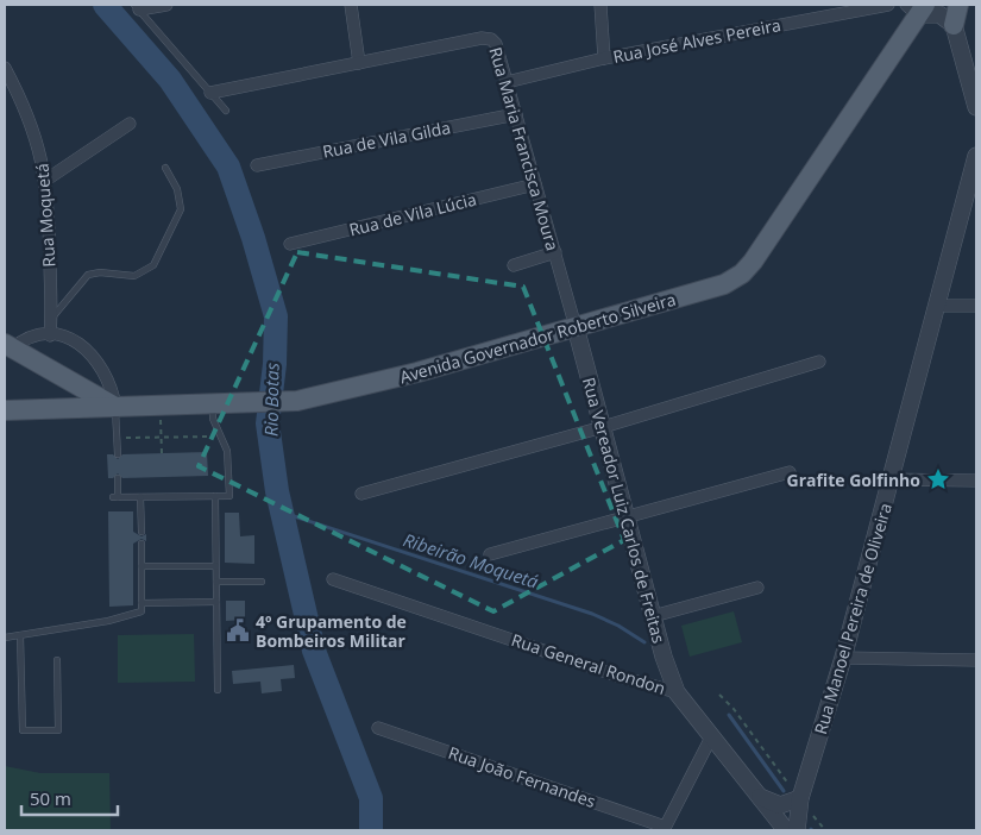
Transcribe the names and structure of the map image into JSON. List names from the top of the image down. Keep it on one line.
{"streets":{"main road":["Avenida Governador Roberto Silveira"],"street":["Rua José Alves Pereira","Rua de Vila Gilda","Rua Maria Francisca Moura","Rua de Vila Lúcia","Rua Moquetá","Rua Vereador Luiz Carlos de Freitas","Rua Manoel Pereira de Oliveira","Rua General Rondon","Rua João Fernandes"]},"crossings":[["Rua José Alves Pereira","Rua Maria Francisca Moura"],["Rua de Vila Gilda","Rua Maria Francisca Moura"],["Rua Maria Francisca Moura","Rua de Vila Lúcia"],["Rua Maria Francisca Moura","Avenida Governador Roberto Silveira"],["Rua Maria Francisca Moura","Rua Vereador Luiz Carlos de Freitas"],["Avenida Governador Roberto Silveira","Rua Vereador Luiz Carlos de Freitas"],["Rua Vereador Luiz Carlos de Freitas","Rua General Rondon"]],"water":["Rio Botas","Ribeirão Moquetá"],"places":{"place":["Grafite Golfinho"],"public building":["4º Grupamento de Bombeiros Militar"]},"scale_bar":"50 m"}
